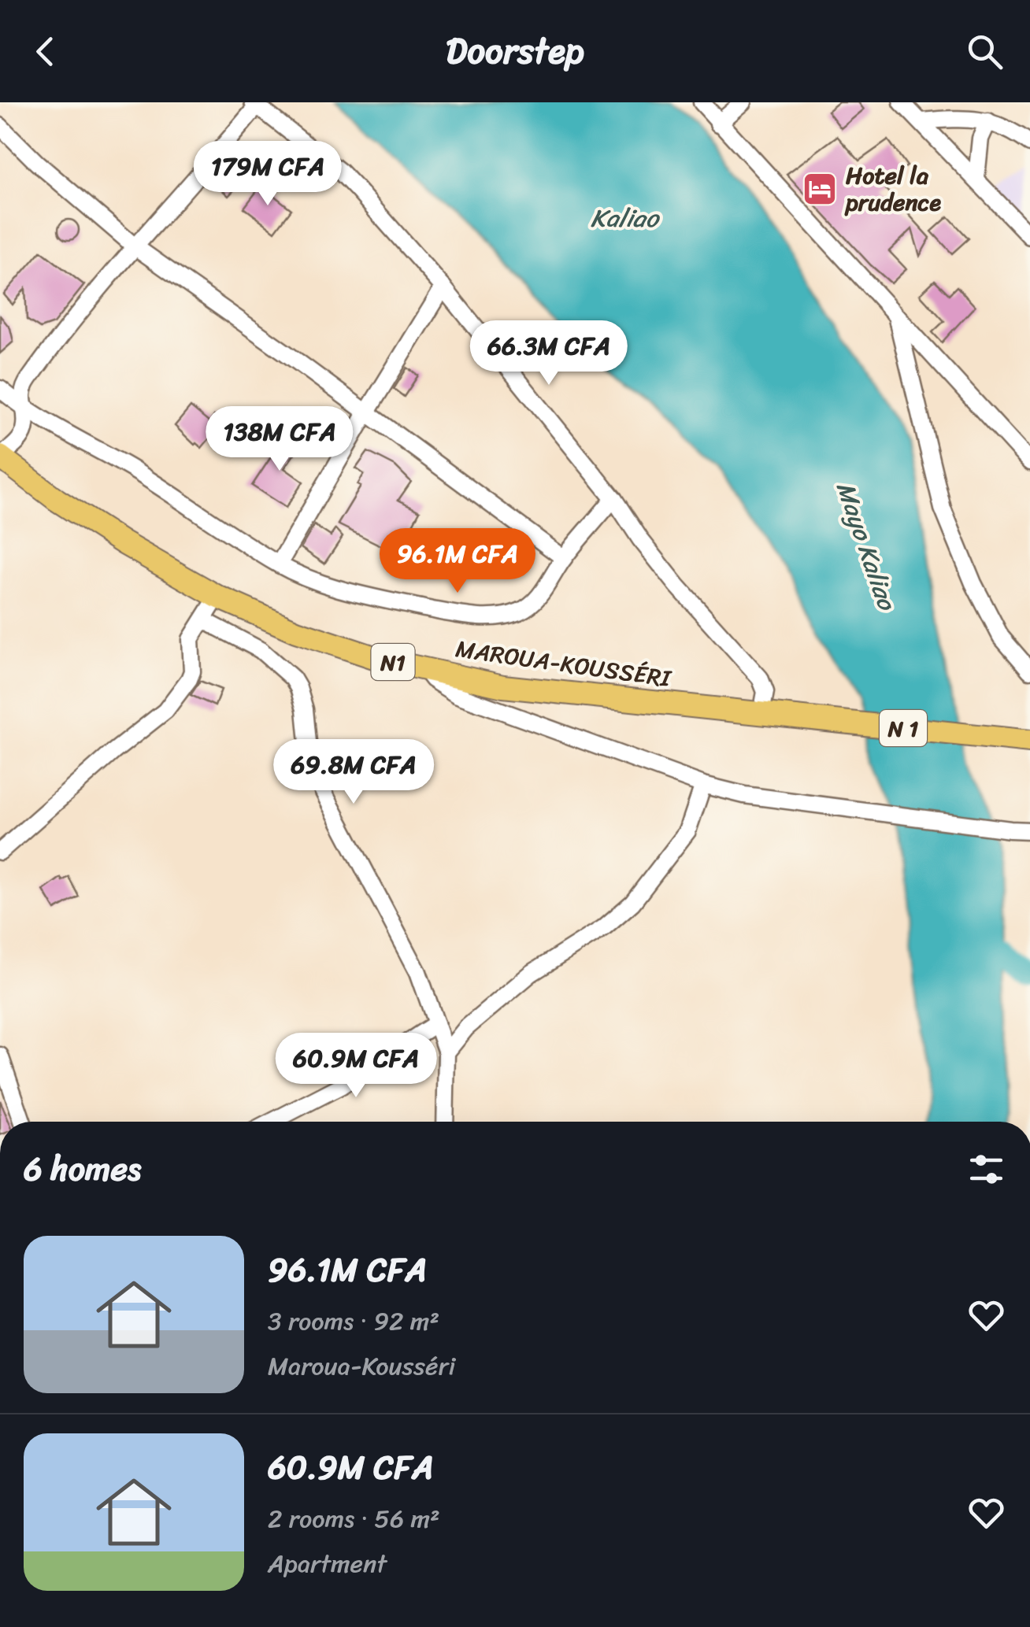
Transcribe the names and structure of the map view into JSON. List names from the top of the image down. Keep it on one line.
{"streets":{"highway":["N1","MAROUA-KOUSSÉRI","N 1"]},"water":["Kaliao","Mayo Kaliao"],"places":{"hotel":["Hotel la prudence"]},"page":{"header":"Doorstep","price":["179M CFA","66.3M CFA","138M CFA","96.1M CFA","69.8M CFA","60.9M CFA"],"heading":"6 homes","list":[{"name":"96.1M CFA","note":"3 rooms · 92 m² · Maroua-Kousséri"},{"name":"60.9M CFA","note":"2 rooms · 56 m² · Apartment"}]}}
